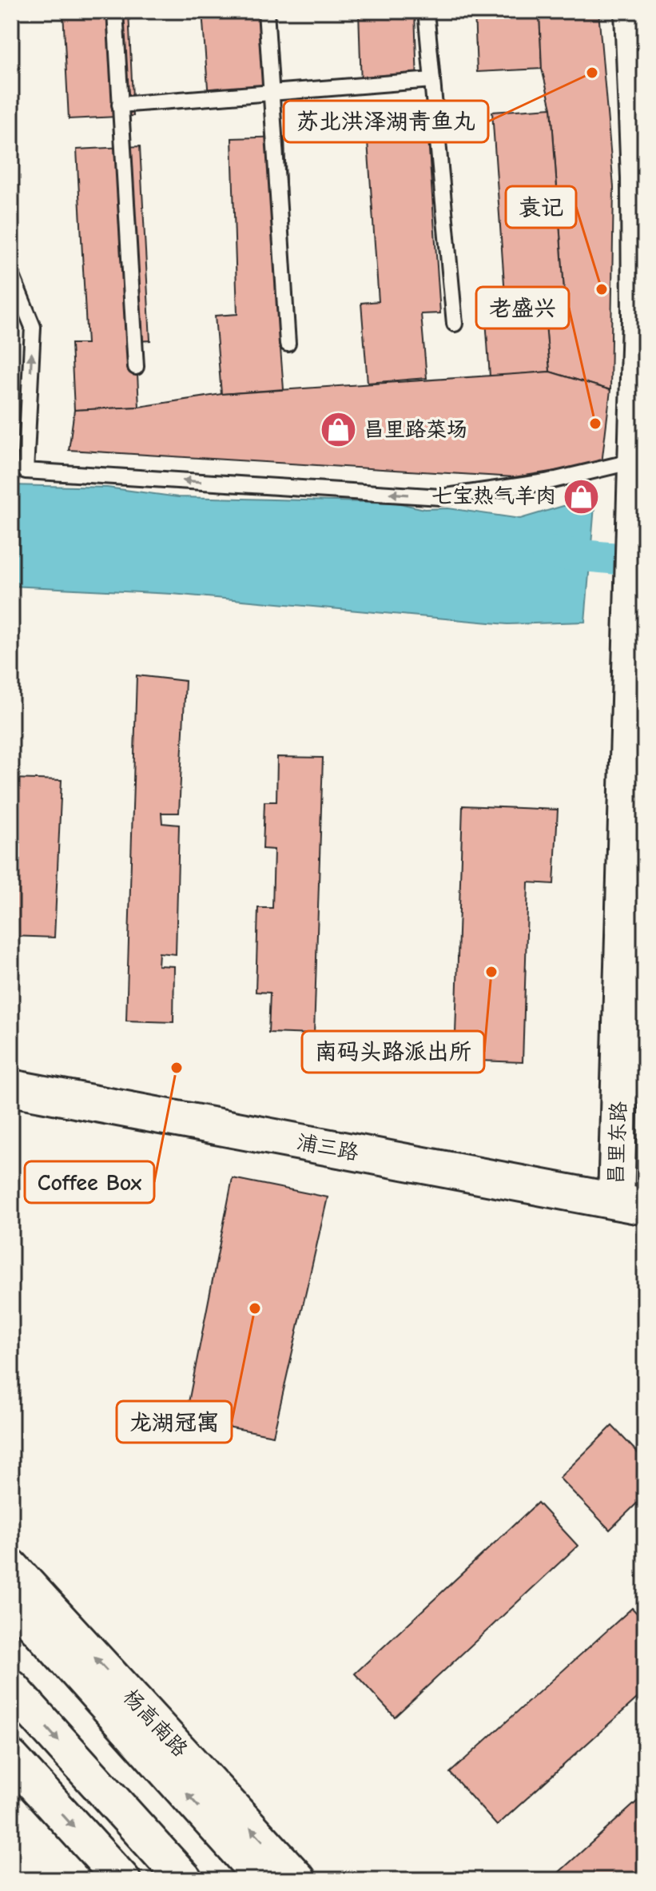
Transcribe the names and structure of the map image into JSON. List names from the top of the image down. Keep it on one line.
{"streets":{"main road":["昌里东路","浦三路","杨高南路"]},"crossings":[["昌里东路","浦三路"]],"places":{"other":["苏北洪泽湖青鱼丸","袁记","老盛兴","南码头路派出所","Coffee Box","龙湖冠寓"],"shop":["昌里路菜场","七宝热气羊肉"]}}
